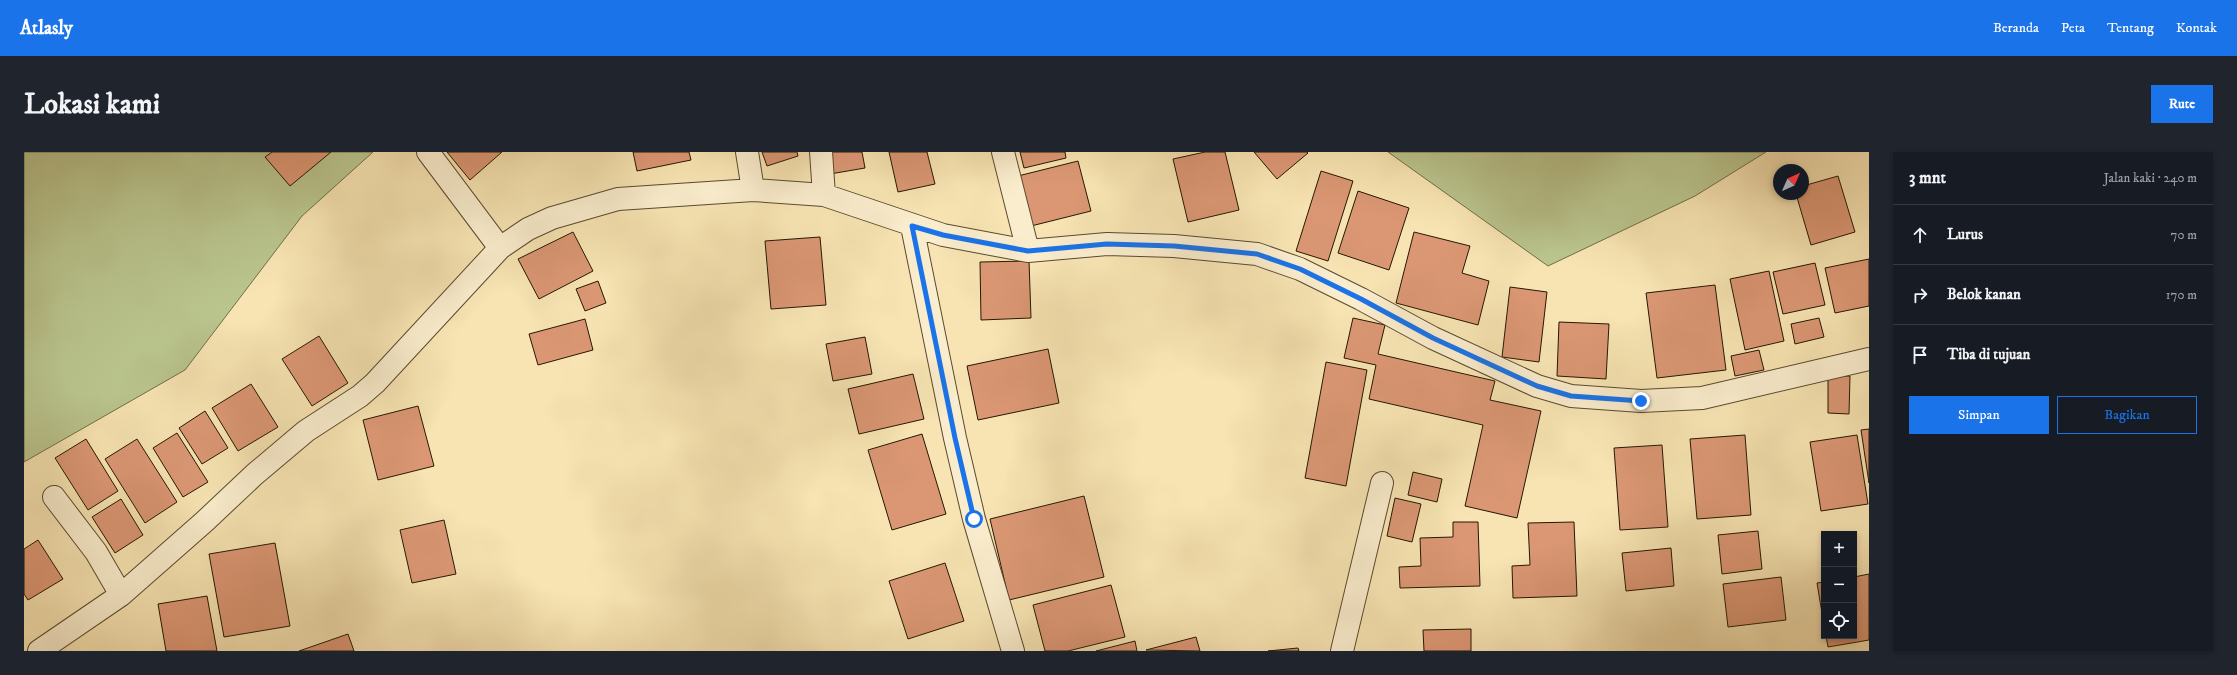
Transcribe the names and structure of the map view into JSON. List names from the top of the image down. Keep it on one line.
{"north":"top right","page":{"header":"Atlasly","nav":["Beranda","Peta","Tentang","Kontak"],"buttons":["Rute",["Simpan","Bagikan"]],"title":"Lokasi kami","heading":["3 mnt","Jalan kaki · 240 m"],"list":[["Lurus","70 m"],["Belok kanan","170 m"],"Tiba di tujuan"],"map_buttons":["+","−"]}}
